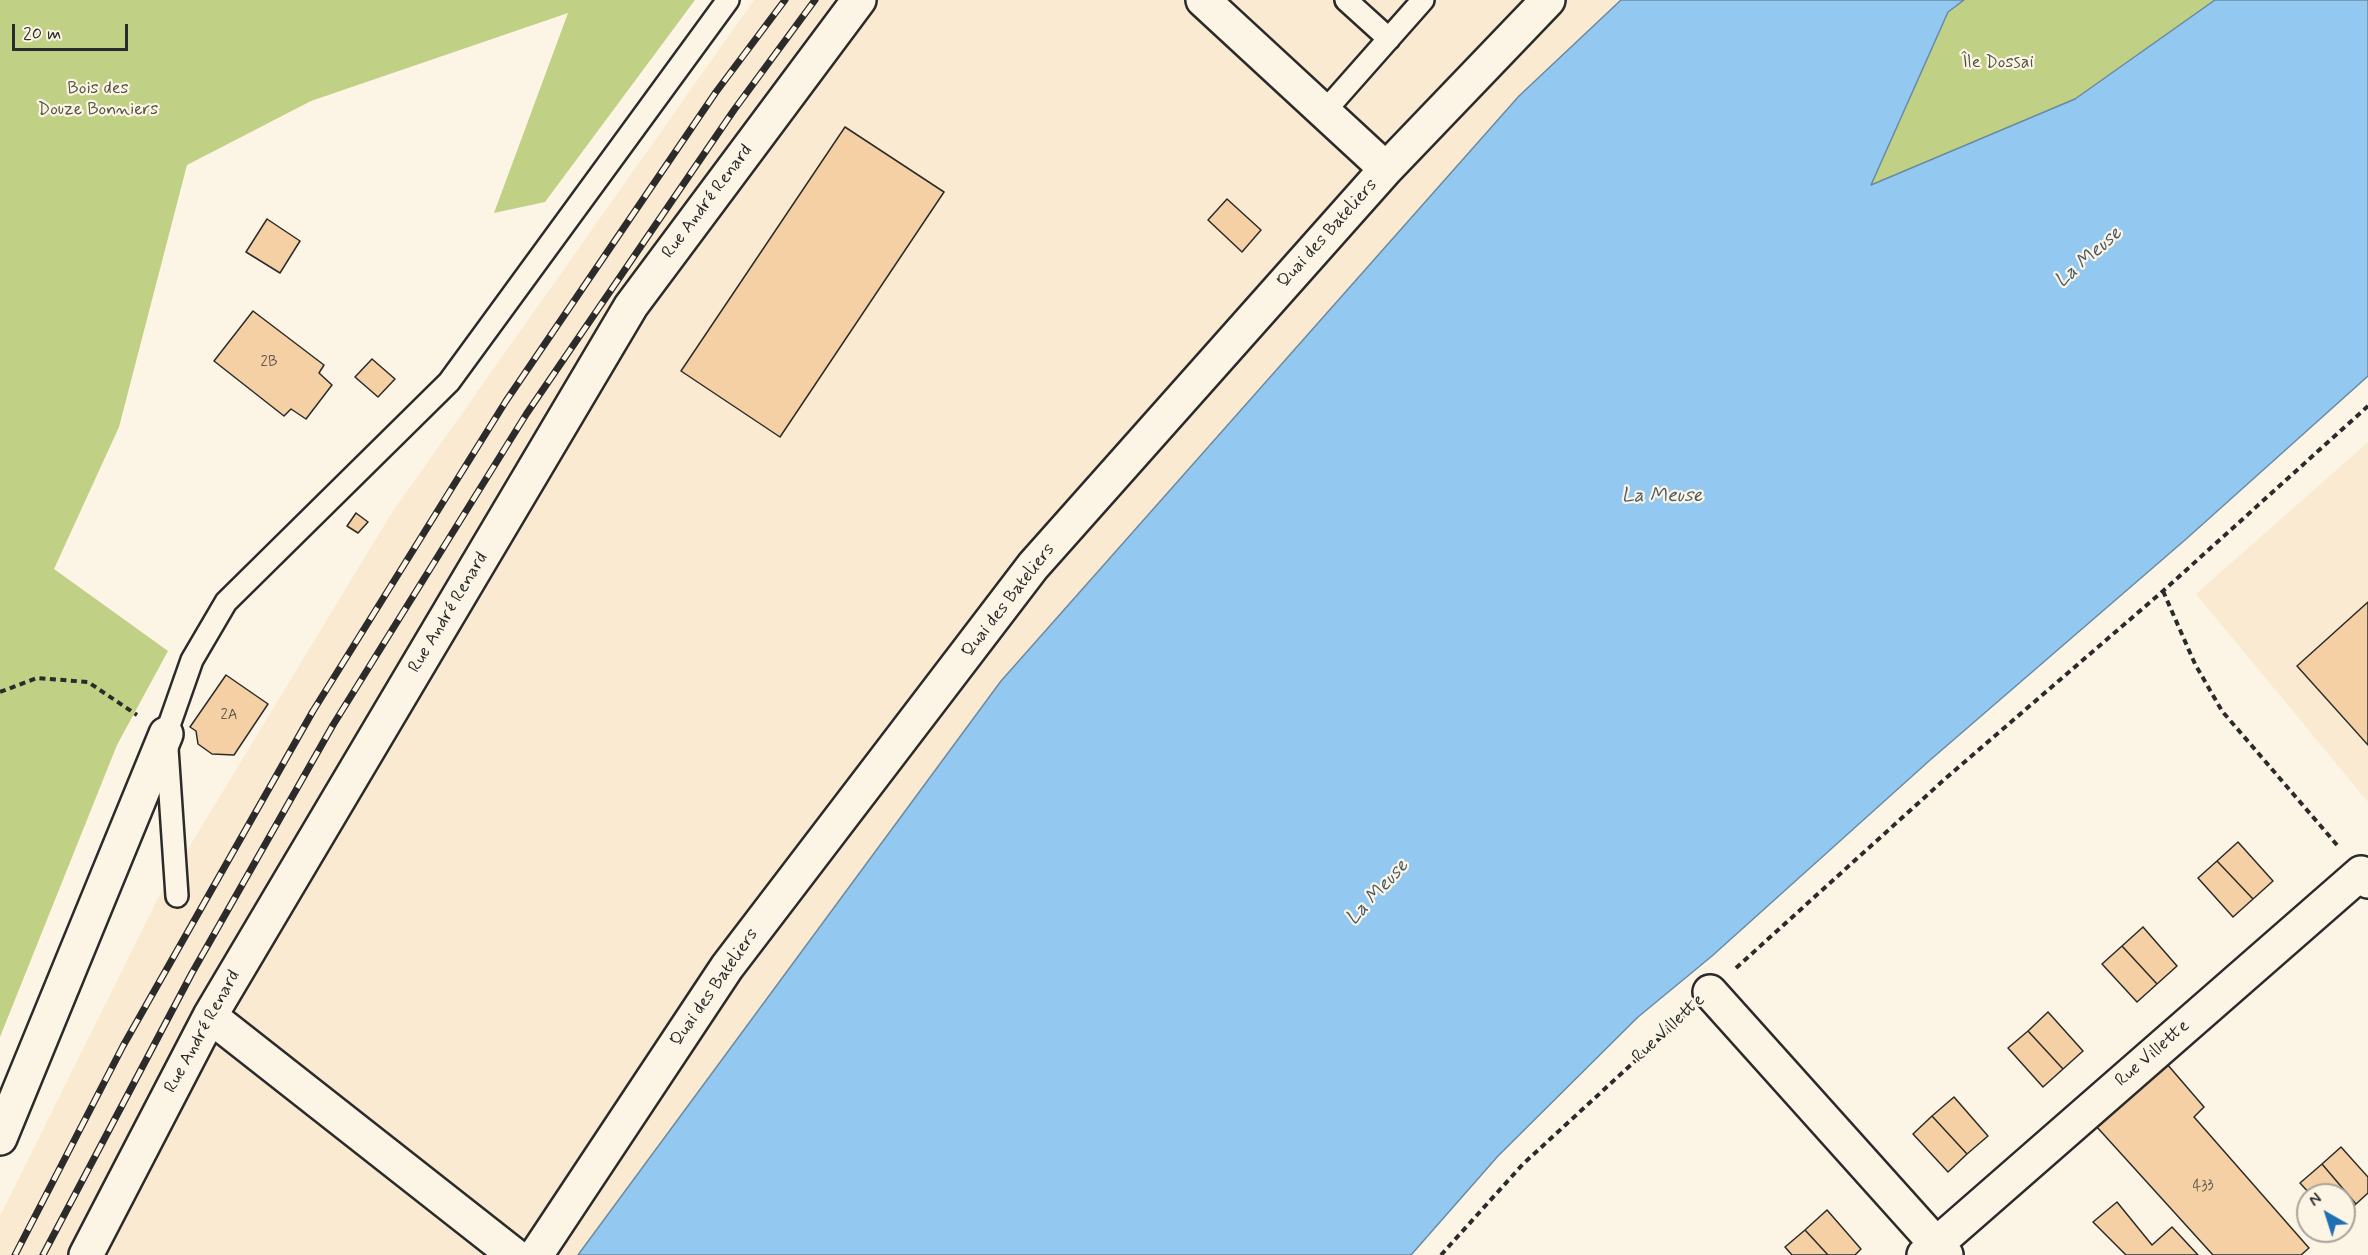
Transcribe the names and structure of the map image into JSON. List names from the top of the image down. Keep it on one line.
{"streets":{"street":["Rue André Renard","Quai des Bateliers","Rue Villette"]},"water":["La Meuse"],"parks":["Île Dossai","Bois des Douze Bonniers"],"house_numbers":["2B","2A","433"],"scale_bar":"20 m","north":"top left"}
